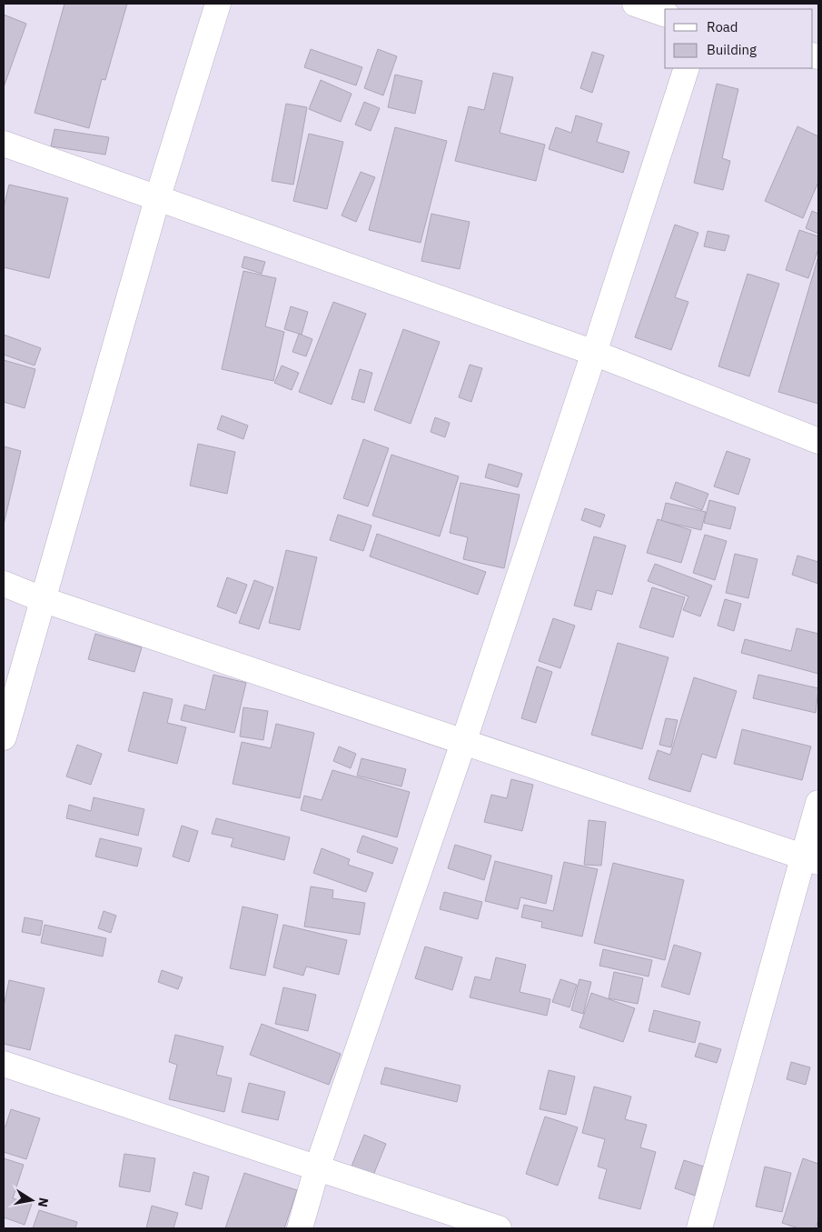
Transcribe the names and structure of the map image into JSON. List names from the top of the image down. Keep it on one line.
{"legend":["Road","Building"],"north":"right"}
